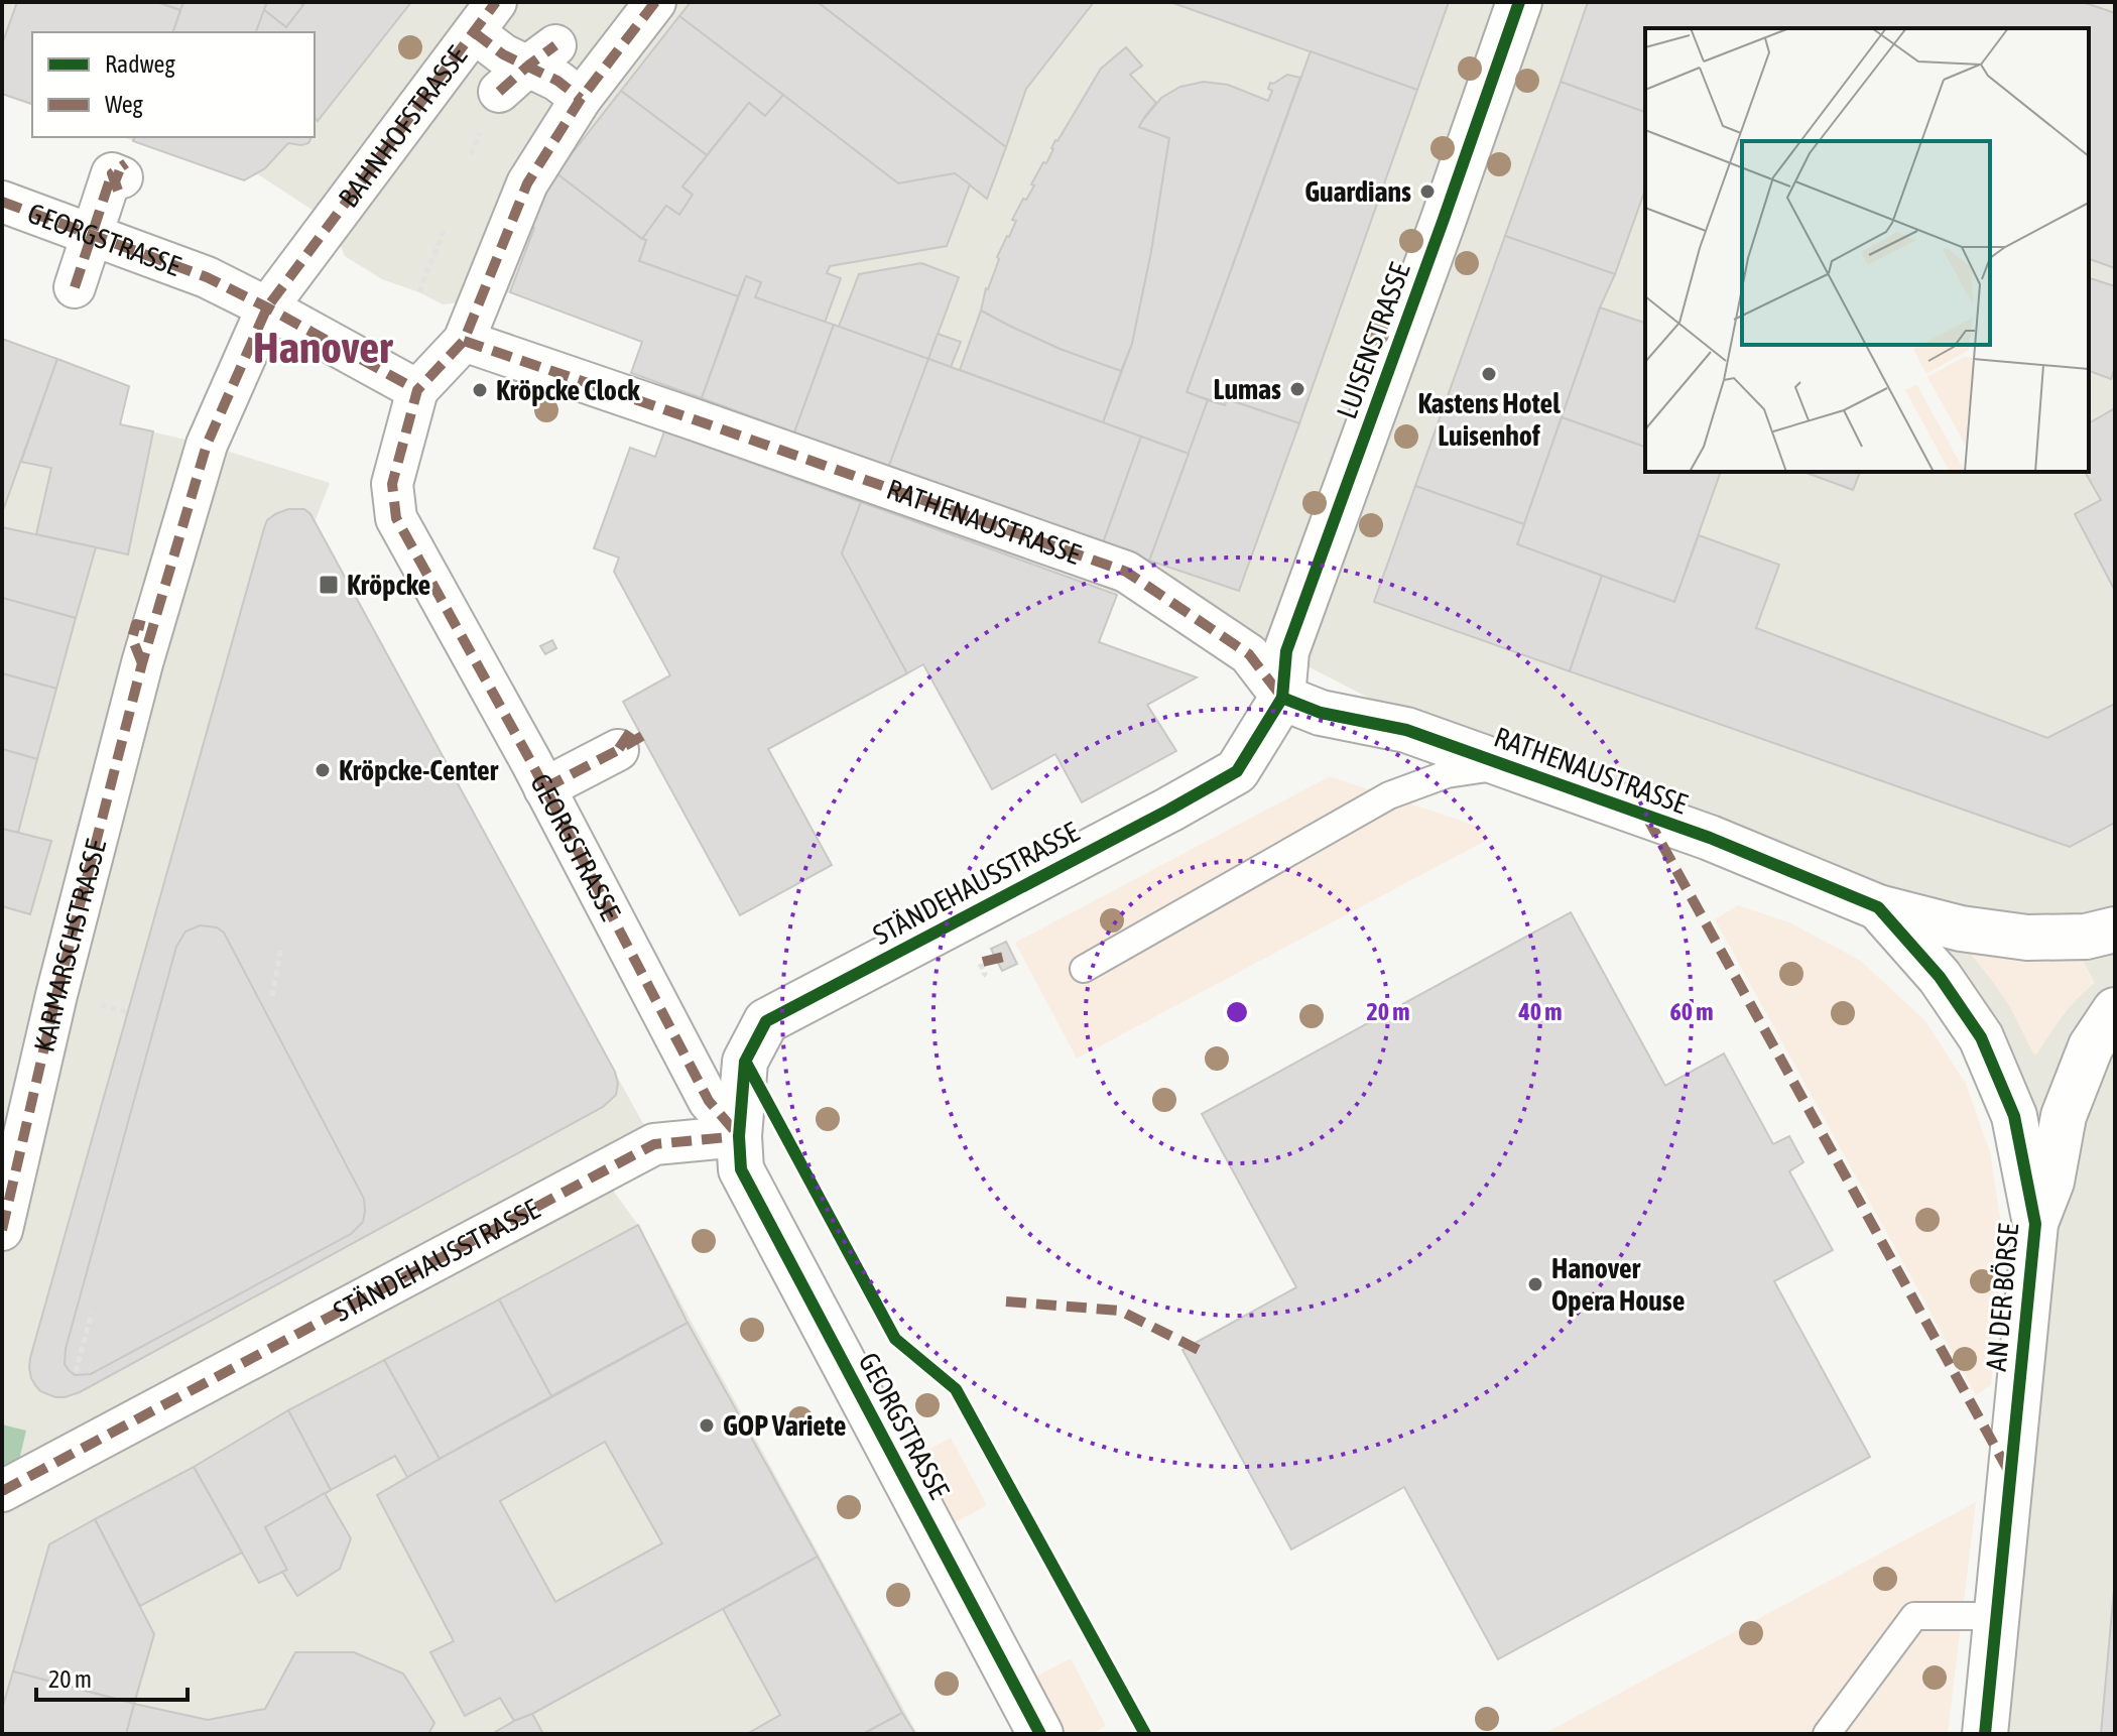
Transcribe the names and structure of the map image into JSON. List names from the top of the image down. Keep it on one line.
{"streets":{"street":["BAHNHOFSTRASSE","GEORGSTRASSE","LUISENSTRASSE","RATHENAUSTRASSE","STÄNDEHAUSSTRASSE","KARMARSCHSTRASSE","AN DER BÖRSE"]},"crossings":[["BAHNHOFSTRASSE","GEORGSTRASSE"],["BAHNHOFSTRASSE","KARMARSCHSTRASSE"],["GEORGSTRASSE","STÄNDEHAUSSTRASSE"],["GEORGSTRASSE","KARMARSCHSTRASSE"],["LUISENSTRASSE","RATHENAUSTRASSE"],["LUISENSTRASSE","STÄNDEHAUSSTRASSE"],["RATHENAUSTRASSE","STÄNDEHAUSSTRASSE"],["RATHENAUSTRASSE","AN DER BÖRSE"]],"districts":["Hanover"],"places":{"other":["Guardians","Kastens Hotel Luisenhof","Lumas","Kröpcke Clock","Kröpcke-Center","Hanover Opera House","GOP Variete"],"transit":["Kröpcke"]},"legend":["Radweg","Weg"],"scale_bar":"20 m","rings":["20 m","40 m","60 m"]}
